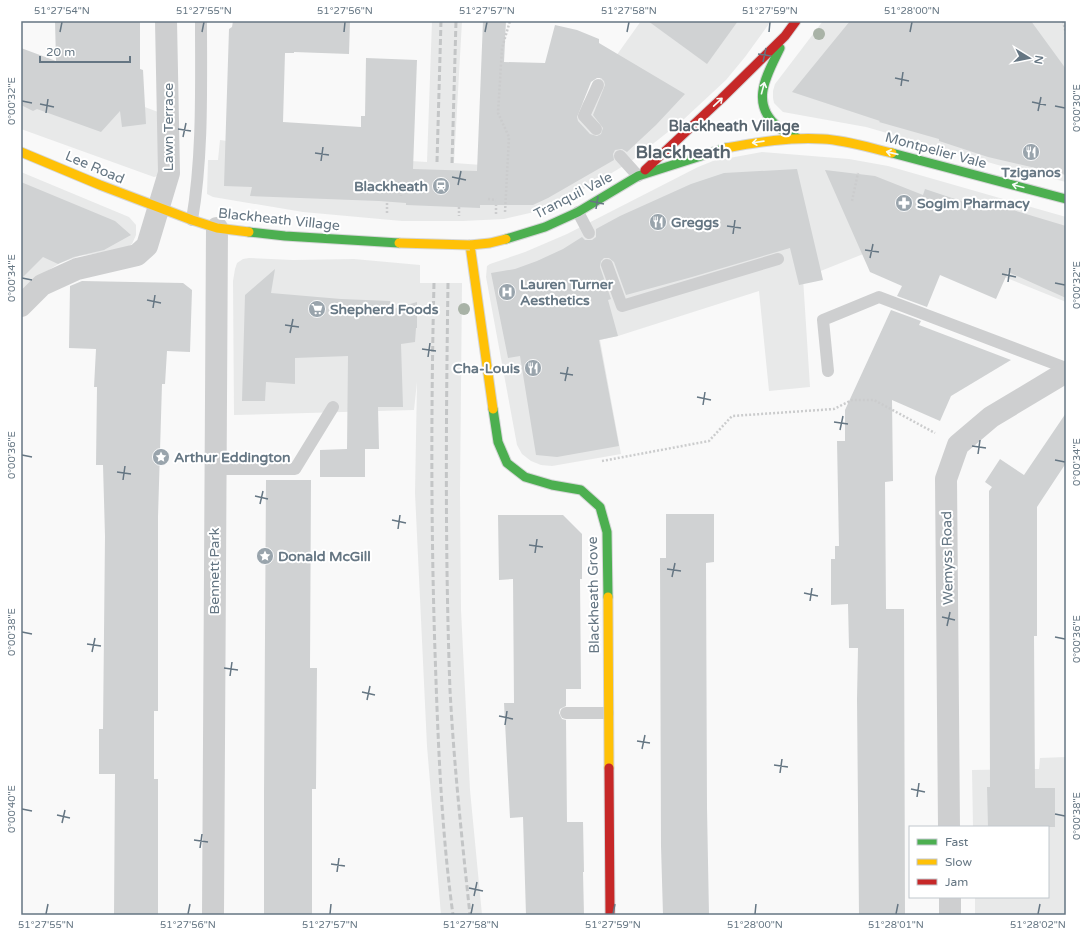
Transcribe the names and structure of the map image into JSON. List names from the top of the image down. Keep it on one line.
{"streets":{"main road":["Montpelier Vale","Lee Road","Tranquil Vale","Blackheath Village","Blackheath Grove"],"street":["Lawn Terrace","Wemyss Road","Bennett Park"]},"crossings":[["Lawn Terrace","Lee Road"],["Lawn Terrace","Blackheath Village"],["Montpelier Vale","Tranquil Vale"],["Lee Road","Blackheath Village"],["Tranquil Vale","Blackheath Village"],["Tranquil Vale","Blackheath Grove"],["Blackheath Village","Bennett Park"]],"one_way":["Montpelier Vale"],"districts":["Blackheath Village","Blackheath"],"places":{"restaurant":["Tziganos","Greggs","Cha-Louis"],"station":["Blackheath"],"pharmacy":["Sogim Pharmacy"],"hospital":["Lauren Turner Aesthetics"],"supermarket":["Shepherd Foods"],"place":["Arthur Eddington","Donald McGill"]},"legend":["Fast","Slow","Jam"],"scale_bar":"20 m","north":"right","coordinates":["51°27'54\"N","51°27'55\"N","51°27'56\"N","51°27'57\"N","51°27'58\"N","51°27'59\"N","51°28'00\"N","0°00'32\"E","0°00'30\"E","0°00'34\"E","0°00'36\"E","0°00'38\"E","0°00'40\"E","51°28'01\"N","51°28'02\"N"]}
